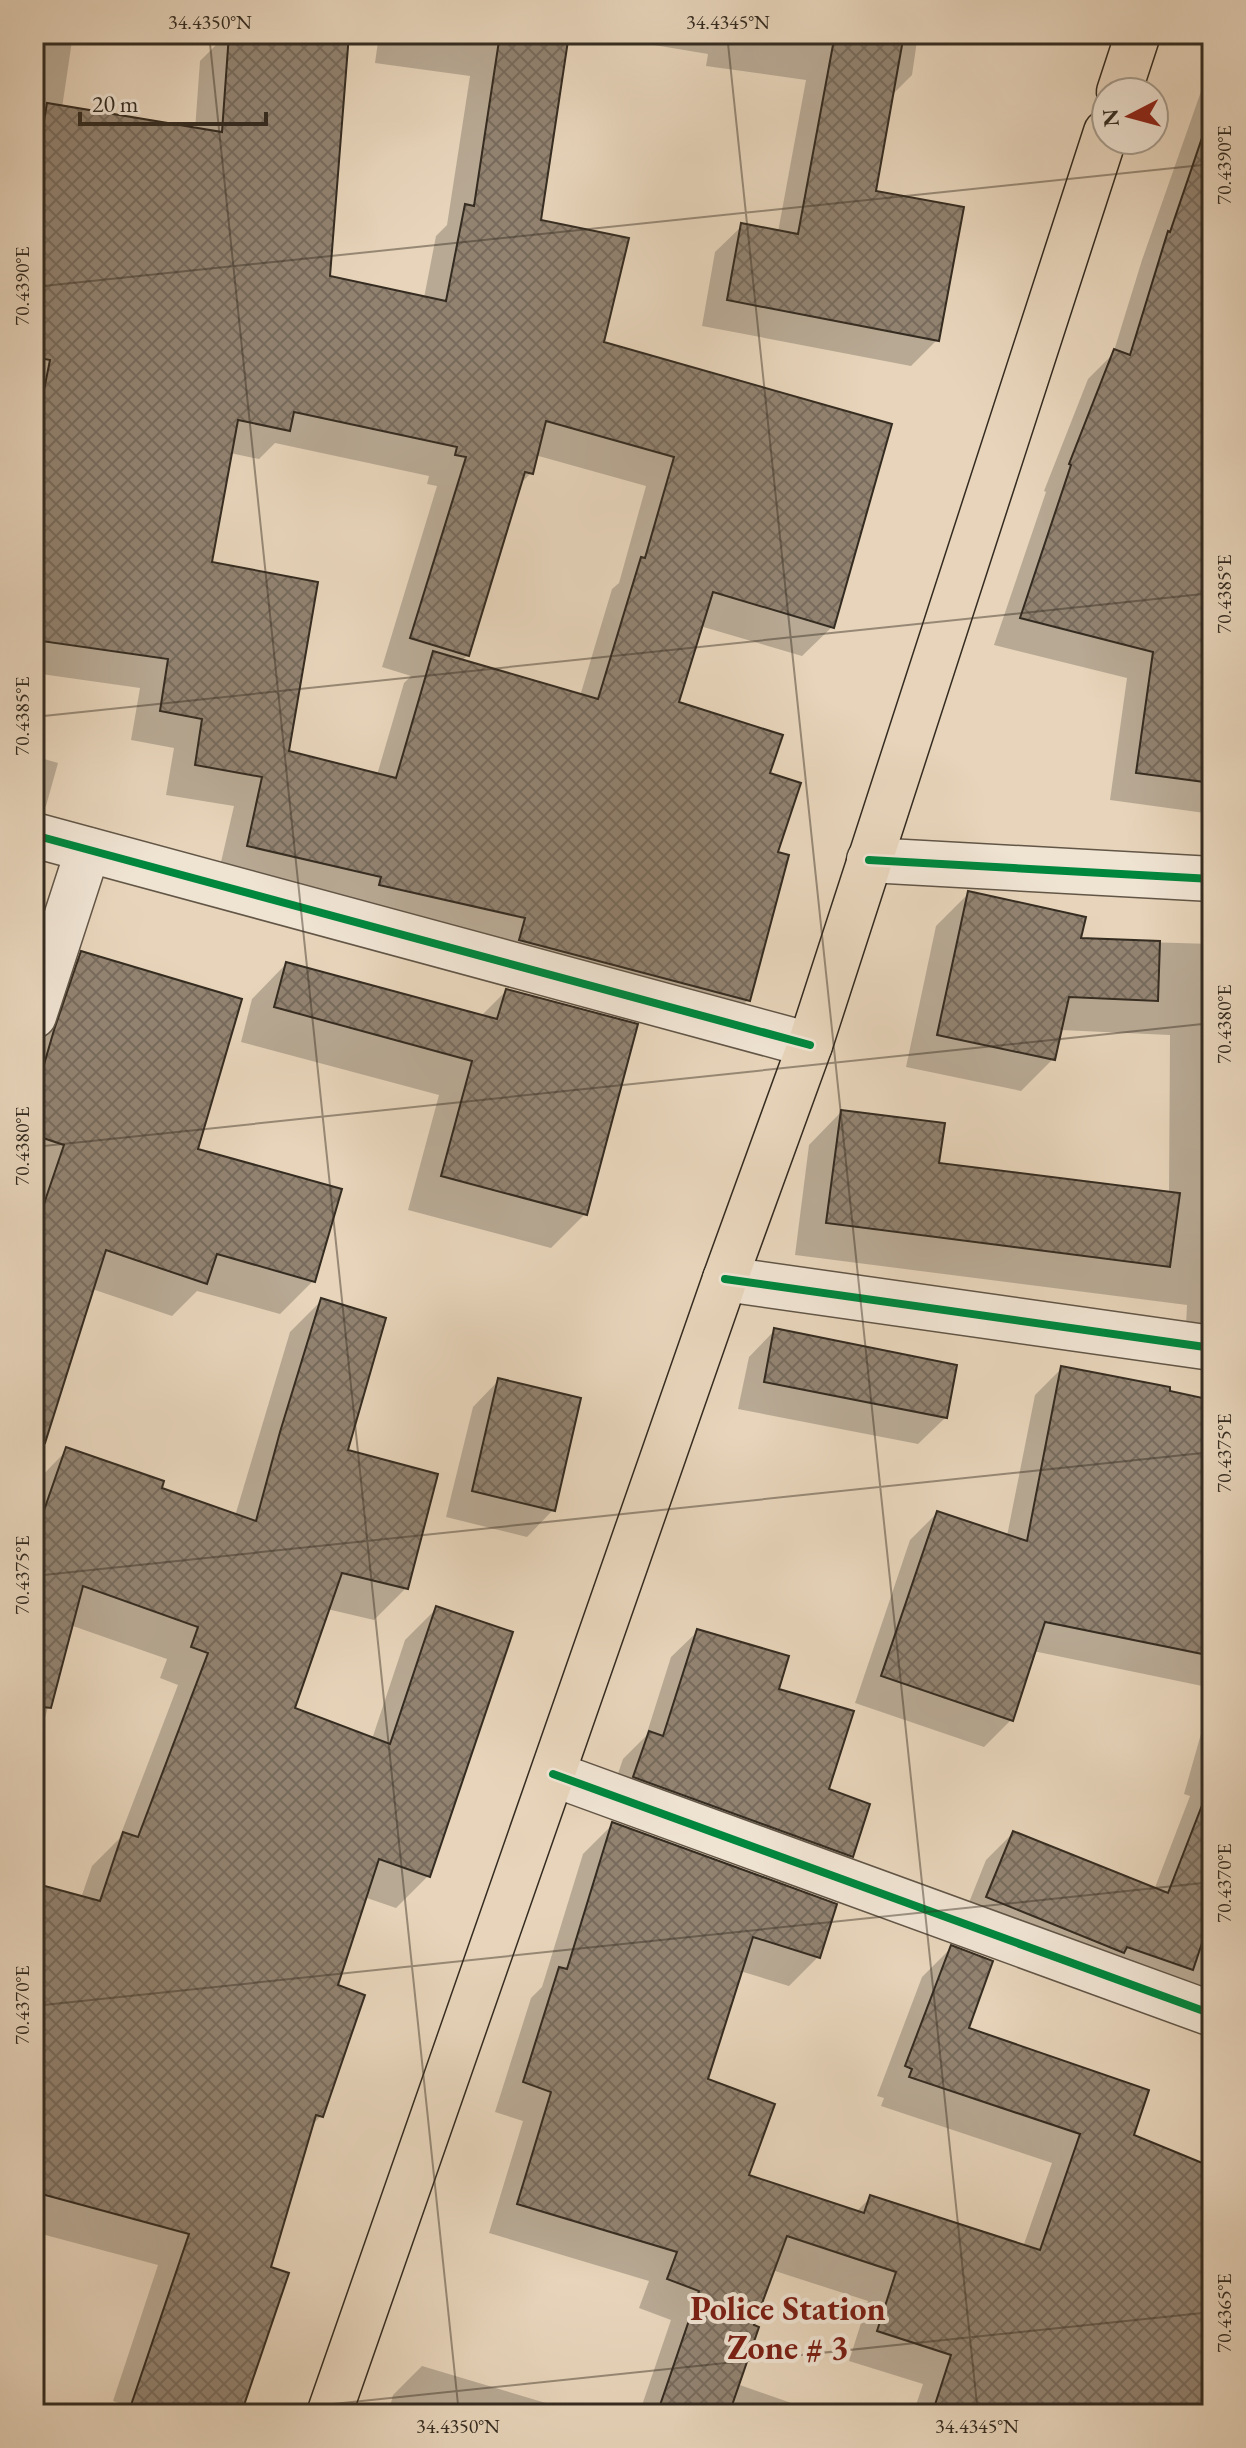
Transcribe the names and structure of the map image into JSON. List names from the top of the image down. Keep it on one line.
{"districts":["Police Station Zone # 3"],"scale_bar":"20 m","north":"left","coordinates":["34.4350°N","34.4345°N","70.4390°E","70.4385°E","70.4380°E","70.4375°E","70.4370°E","70.4365°E"]}
